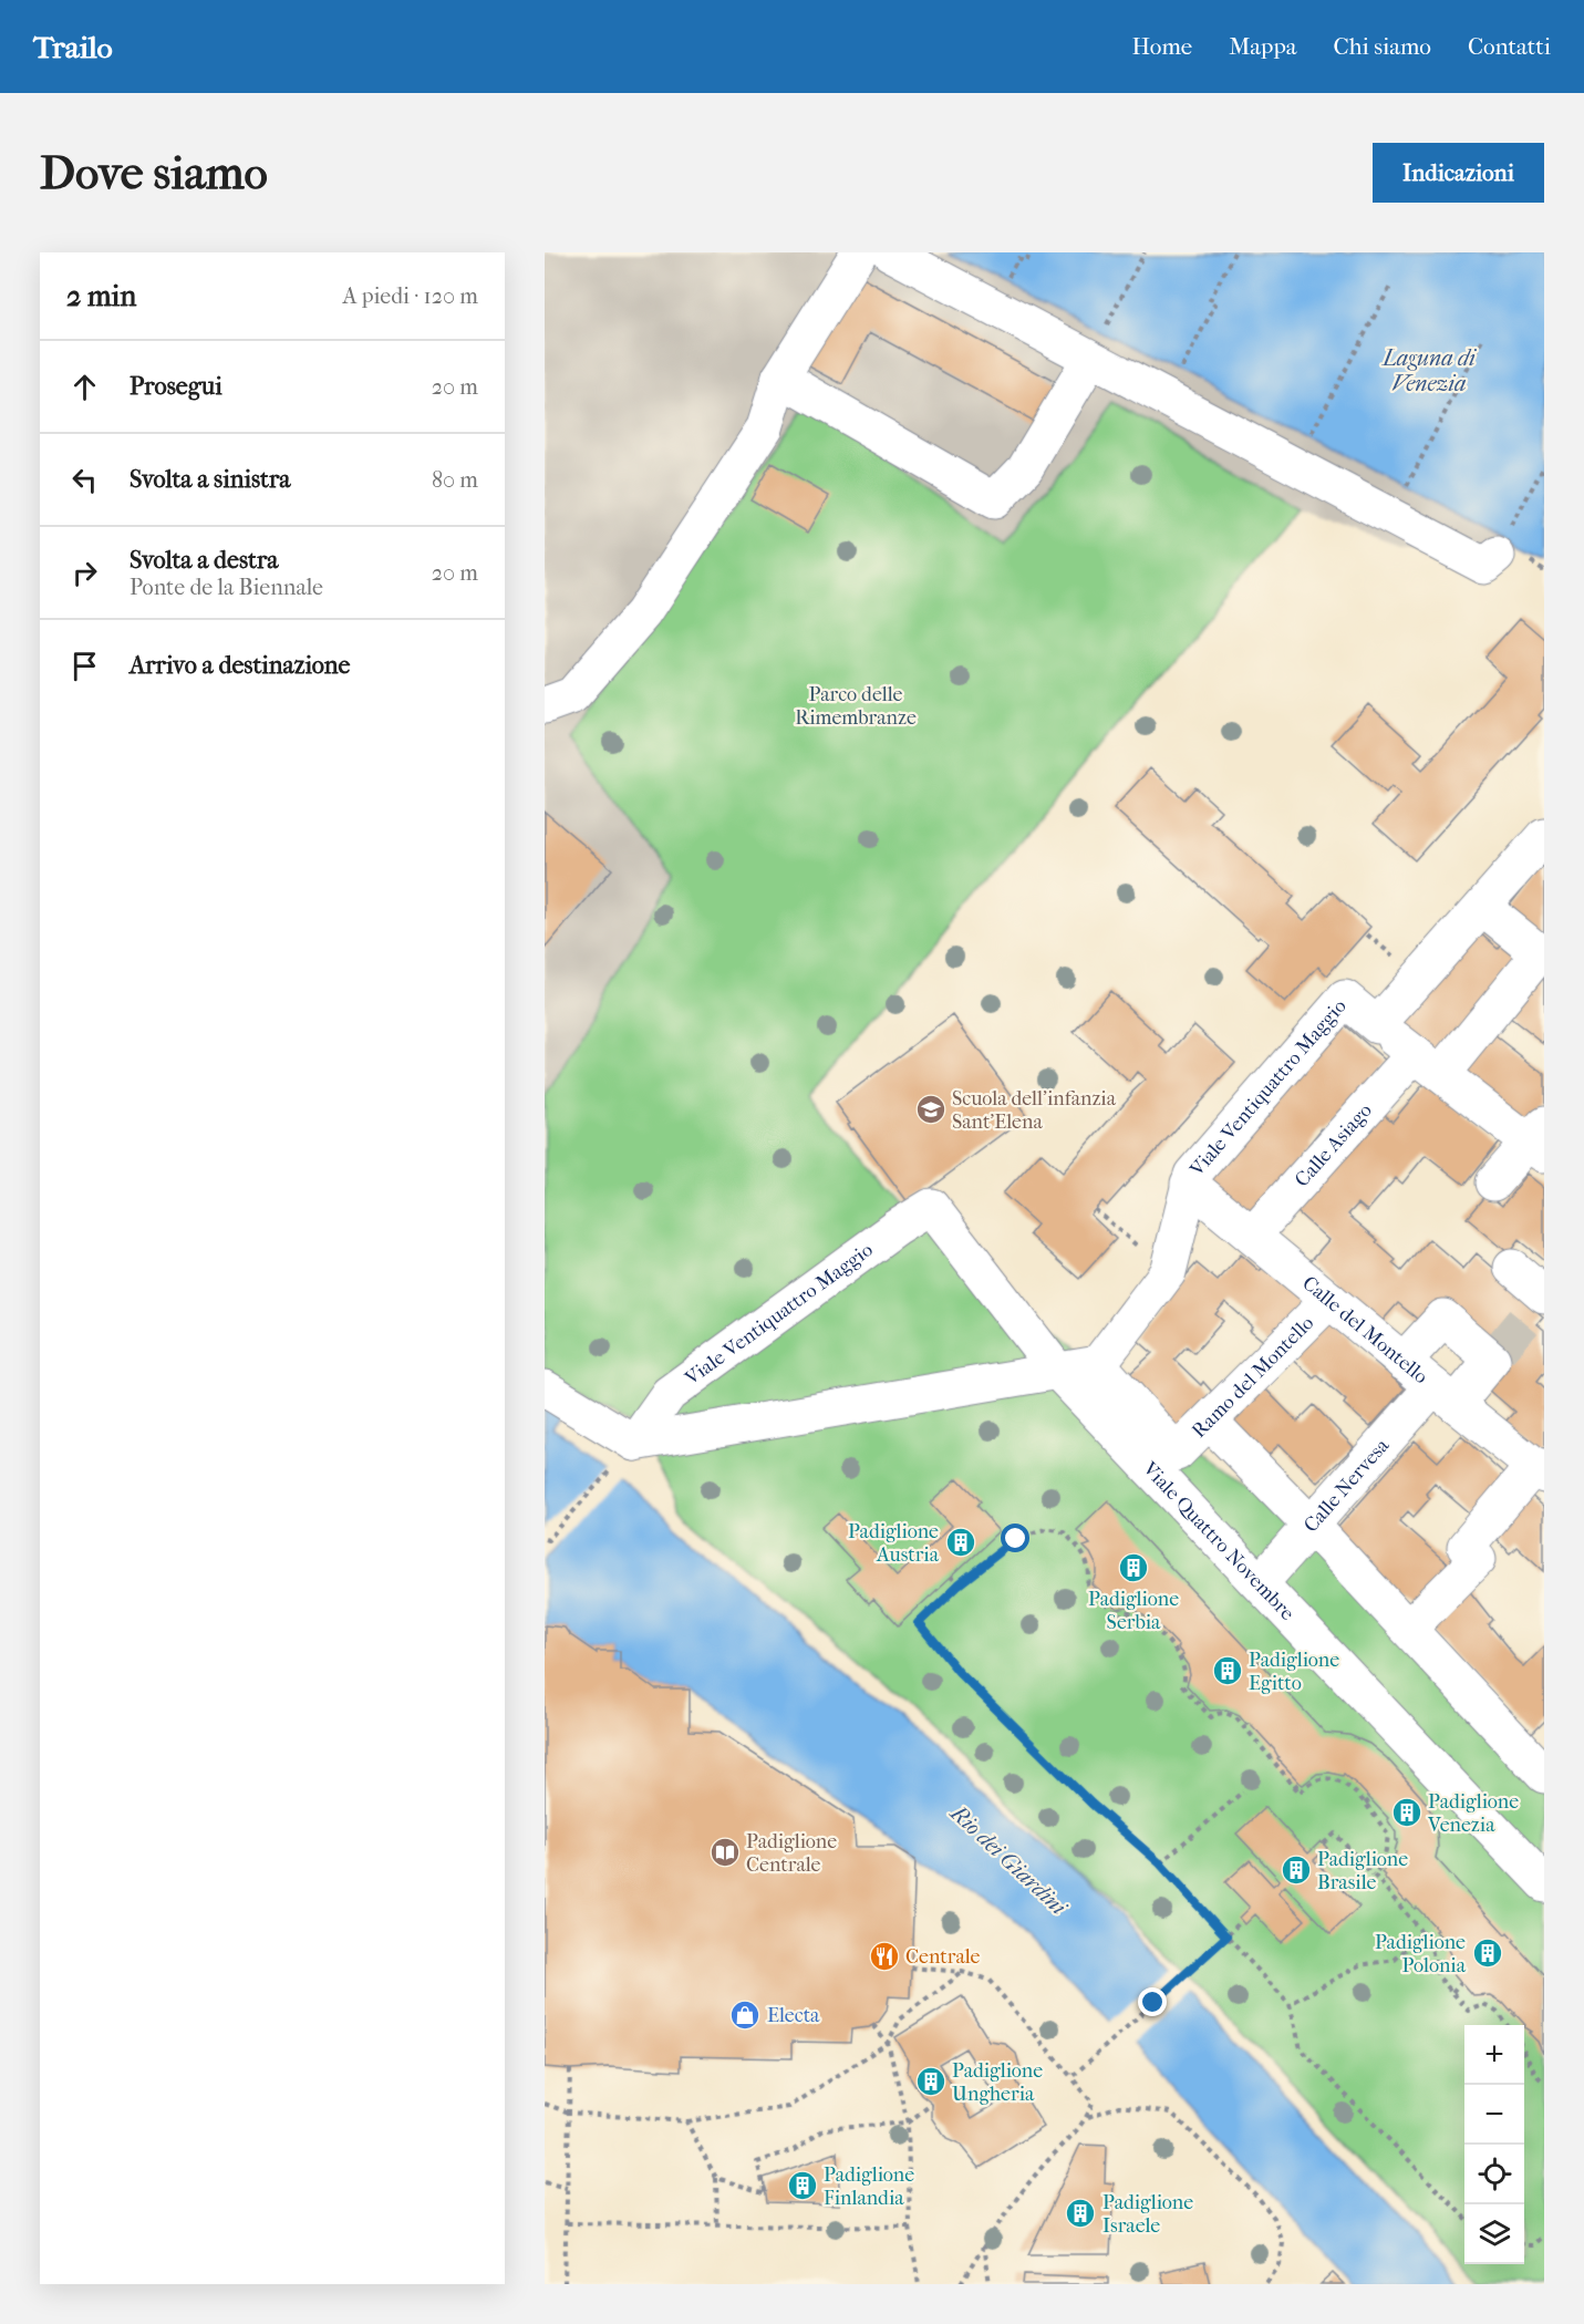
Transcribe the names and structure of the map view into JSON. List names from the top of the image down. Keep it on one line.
{"streets":{"street":["Viale Ventiquattro Maggio","Calle Asiago","Calle del Montello","Ramo del Montello","Calle Nervesa","Viale Quattro Novembre"]},"crossings":[["Viale Ventiquattro Maggio","Calle del Montello"],["Viale Ventiquattro Maggio","Viale Quattro Novembre"],["Calle Asiago","Calle del Montello"],["Calle del Montello","Ramo del Montello"],["Calle del Montello","Calle Nervesa"],["Ramo del Montello","Viale Quattro Novembre"],["Calle Nervesa","Viale Quattro Novembre"]],"water":["Laguna di Venezia","Rio dei Giardini"],"parks":["Parco delle Rimembranze"],"places":{"school or university":["Scuola dell'infanzia Sant'Elena"],"building":["Padiglione Austria","Padiglione Serbia","Padiglione Egitto","Padiglione Venezia","Padiglione Brasile","Padiglione Polonia","Padiglione Ungheria","Padiglione Finlandia","Padiglione Israele"],"library":["Padiglione Centrale"],"restaurant":["Centrale"],"shop":["Electa"]},"page":{"header":"Trailo","nav":["Home","Mappa","Chi siamo","Contatti"],"buttons":"Indicazioni","title":"Dove siamo","heading":["2 min","A piedi · 120 m"],"list":[["Prosegui","20 m"],["Svolta a sinistra","80 m"],["Svolta a destra","Ponte de la Biennale","20 m"],"Arrivo a destinazione"],"map_buttons":["+","−"]}}
